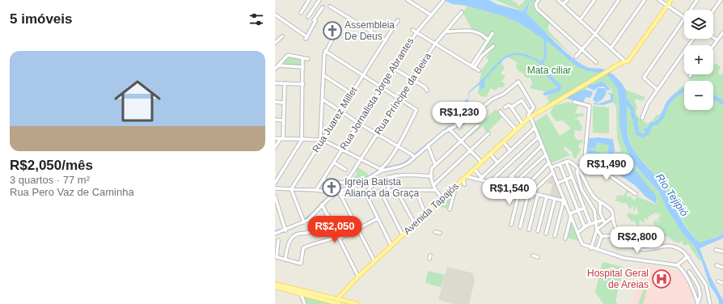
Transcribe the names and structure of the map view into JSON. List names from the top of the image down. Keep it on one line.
{"streets":{"main road":["Avenida Tapajós"],"street":["Rua Jornalista Jorge Abrantes","Rua Príncipe da Beira","Rua Juarez Millet"]},"crossings":[["Rua Jornalista Jorge Abrantes","Rua Príncipe da Beira"]],"water":["Rio Tejipió"],"parks":["Mata ciliar"],"places":{"church":["Assembleia De Deus","Igreja Batista Aliança da Graça"],"hospital":["Hospital Geral de Areias"]},"page":{"heading":"5 imóveis","map_buttons":["+","−"],"list":[{"name":"R$2,050/mês","note":"3 quartos · 77 m² · Rua Pero Vaz de Caminha"}],"price":["R$1,230","R$1,490","R$1,540","R$2,050","R$2,800"]}}
